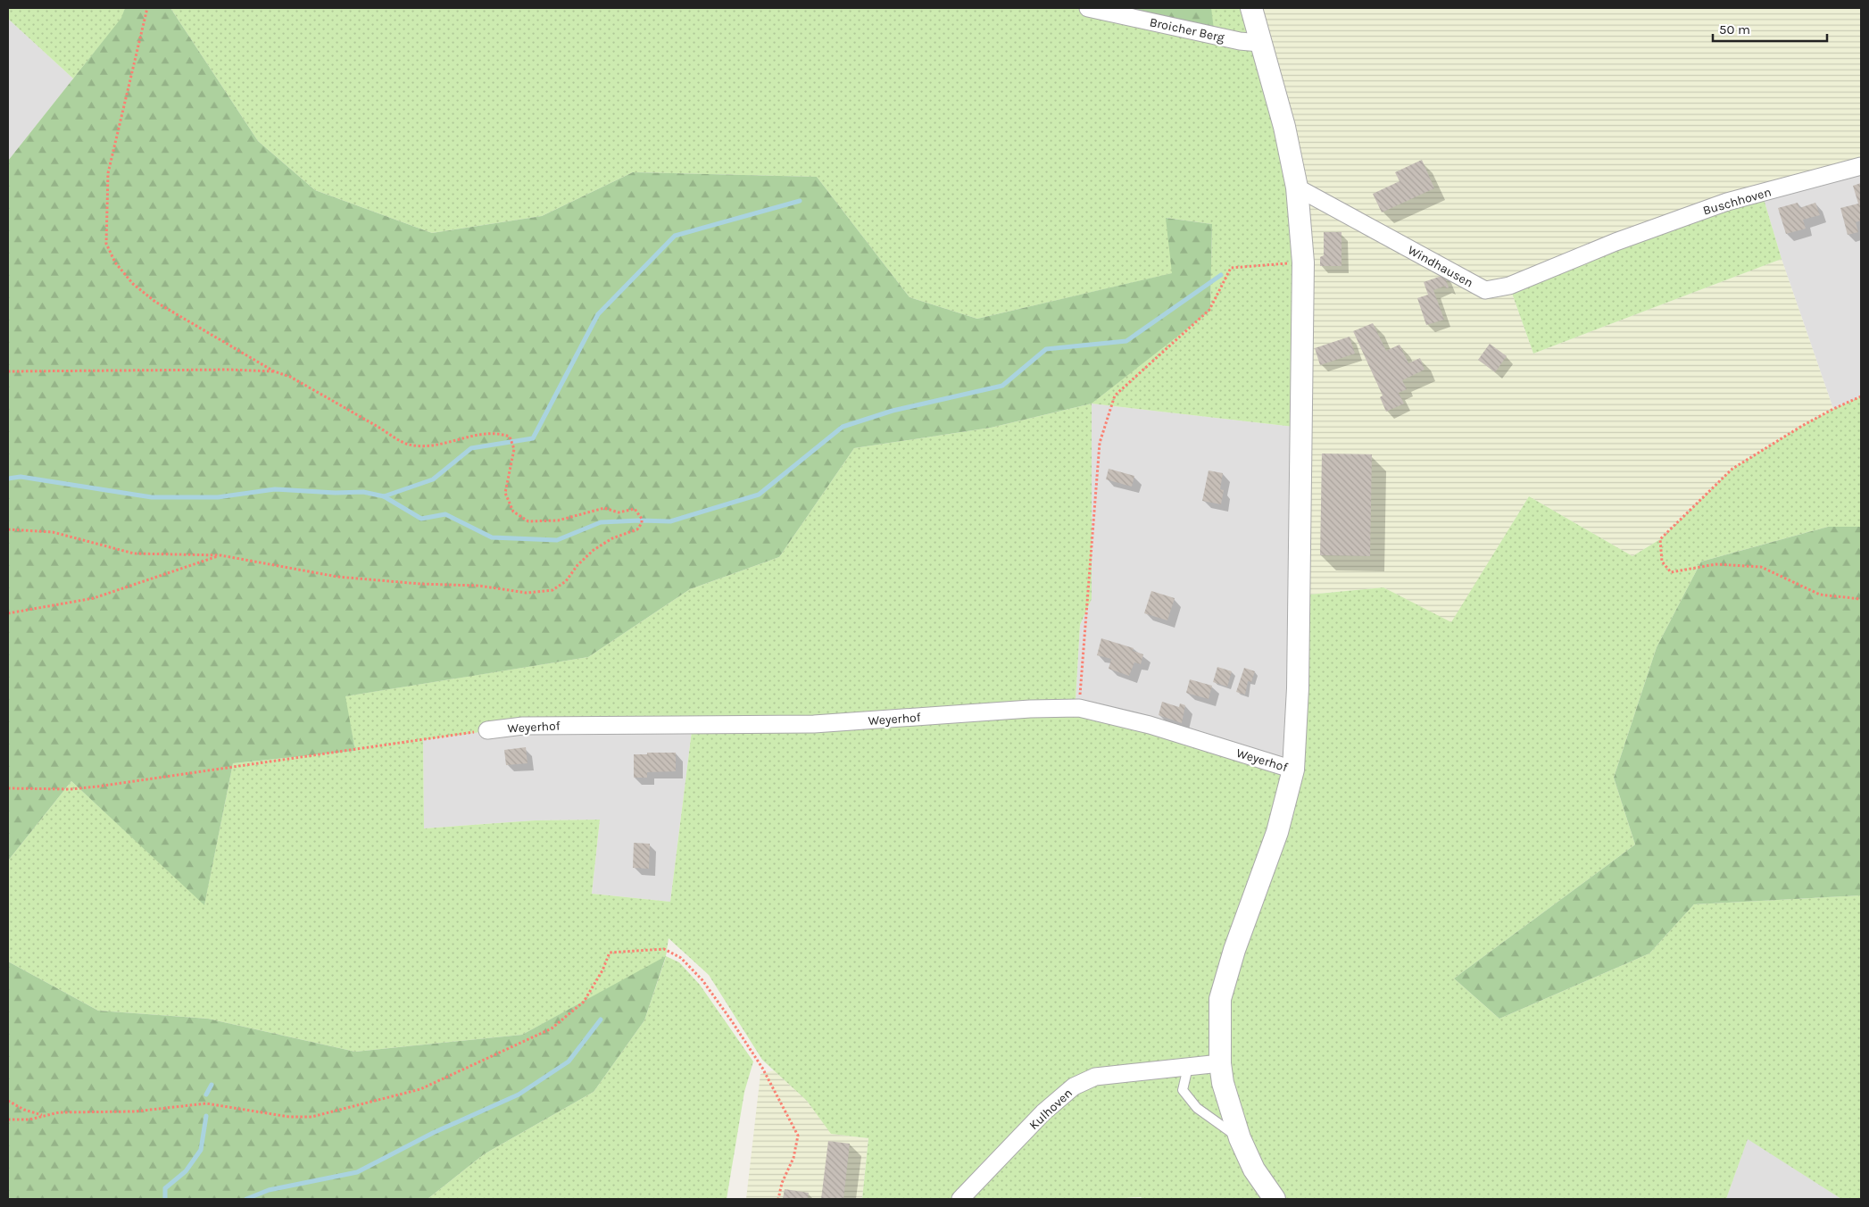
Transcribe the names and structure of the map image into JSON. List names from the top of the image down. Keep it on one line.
{"streets":{"street":["Broicher Berg","Buschhoven","Windhausen","Weyerhof","Kulhoven"]},"crossings":[["Buschhoven","Windhausen"]],"scale_bar":"50 m"}
